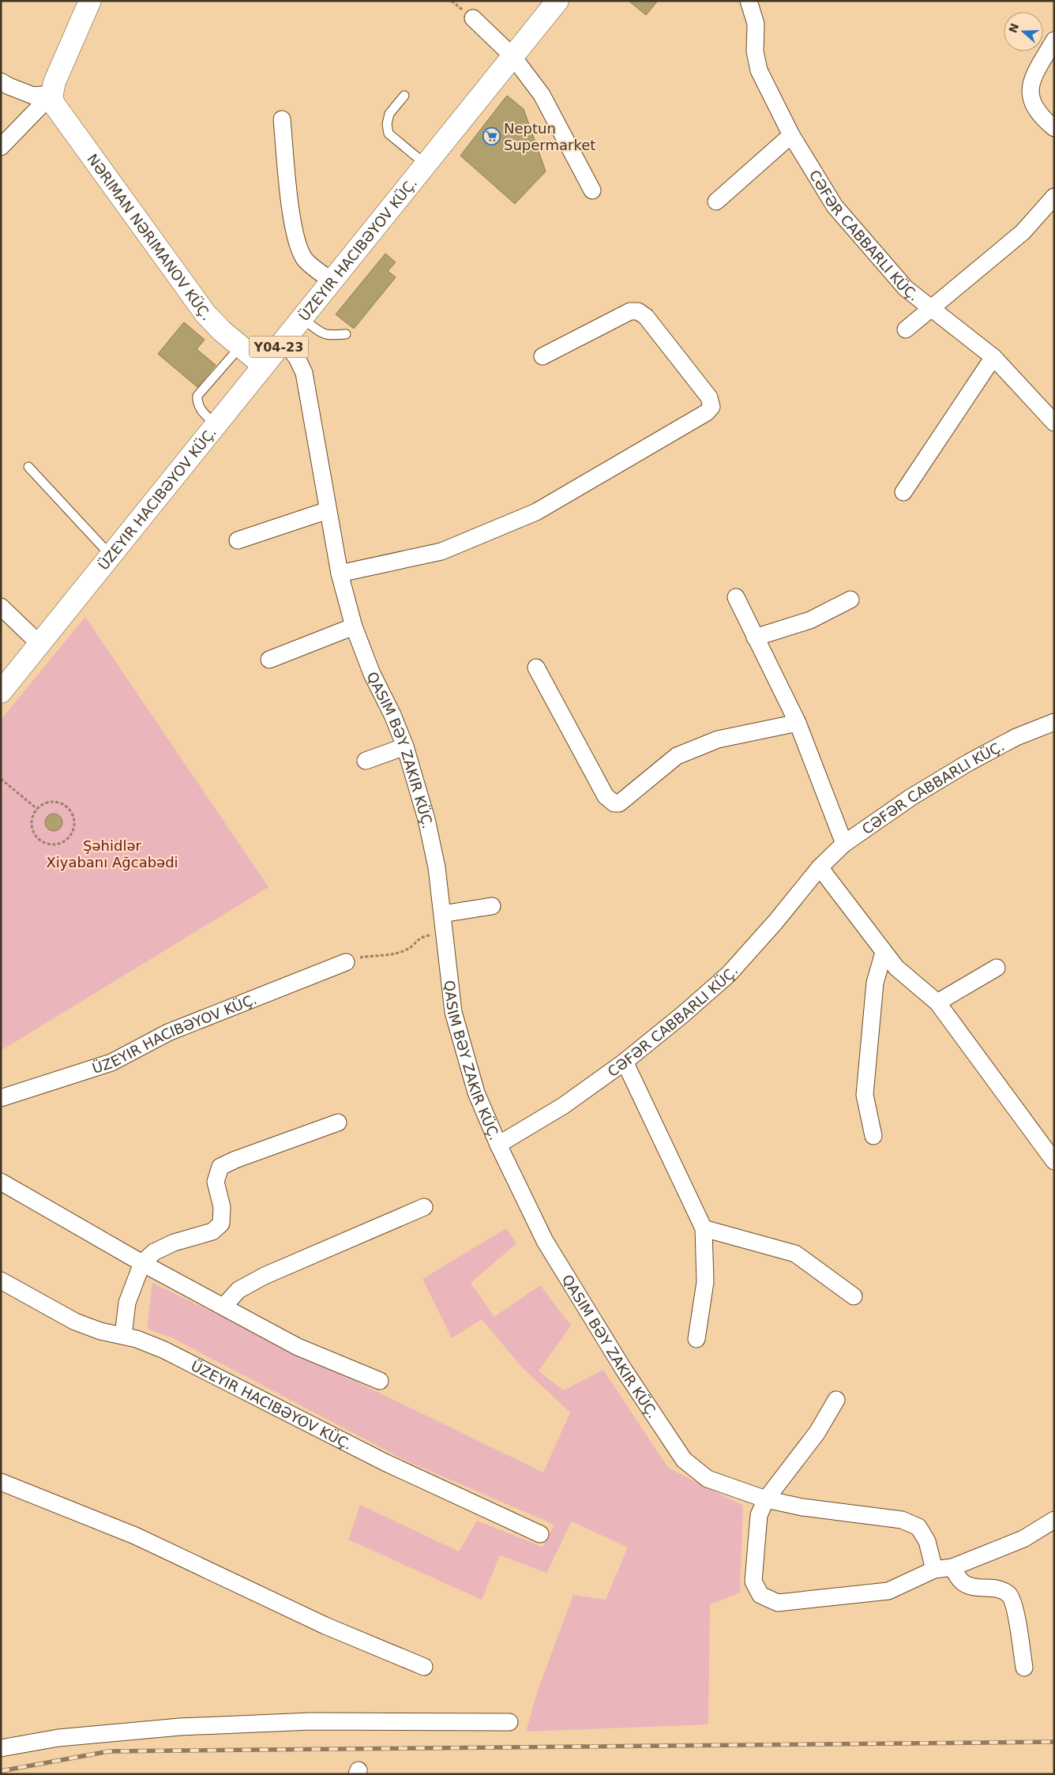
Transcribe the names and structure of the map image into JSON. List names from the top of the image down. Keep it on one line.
{"streets":{"main road":["NƏRIMAN NƏRIMANOV KÜÇ.","Y04-23"]},"crossings":[["NƏRIMAN NƏRIMANOV KÜÇ.","Y04-23"]],"parks":["Şəhidlər Xiyabanı Ağcabədi"],"places":{"supermarket":["Neptun Supermarket"]},"north":"left"}
